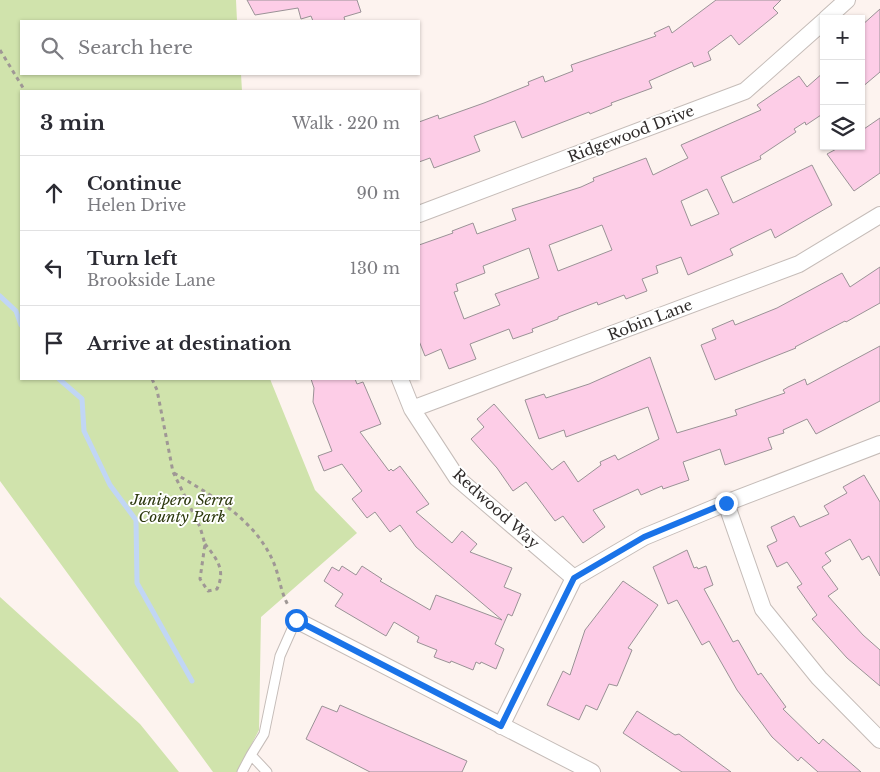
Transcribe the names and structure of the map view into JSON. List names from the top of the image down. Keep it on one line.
{"streets":{"street":["Ridgewood Drive","Robin Lane","Redwood Way"]},"crossings":[["Robin Lane","Redwood Way"]],"parks":["Junipero Serra County Park"],"page":{"map_buttons":["+","−"],"search":"Search here","heading":["3 min","Walk · 220 m"],"list":[["Continue","Helen Drive","90 m"],["Turn left","Brookside Lane","130 m"],"Arrive at destination"]}}
